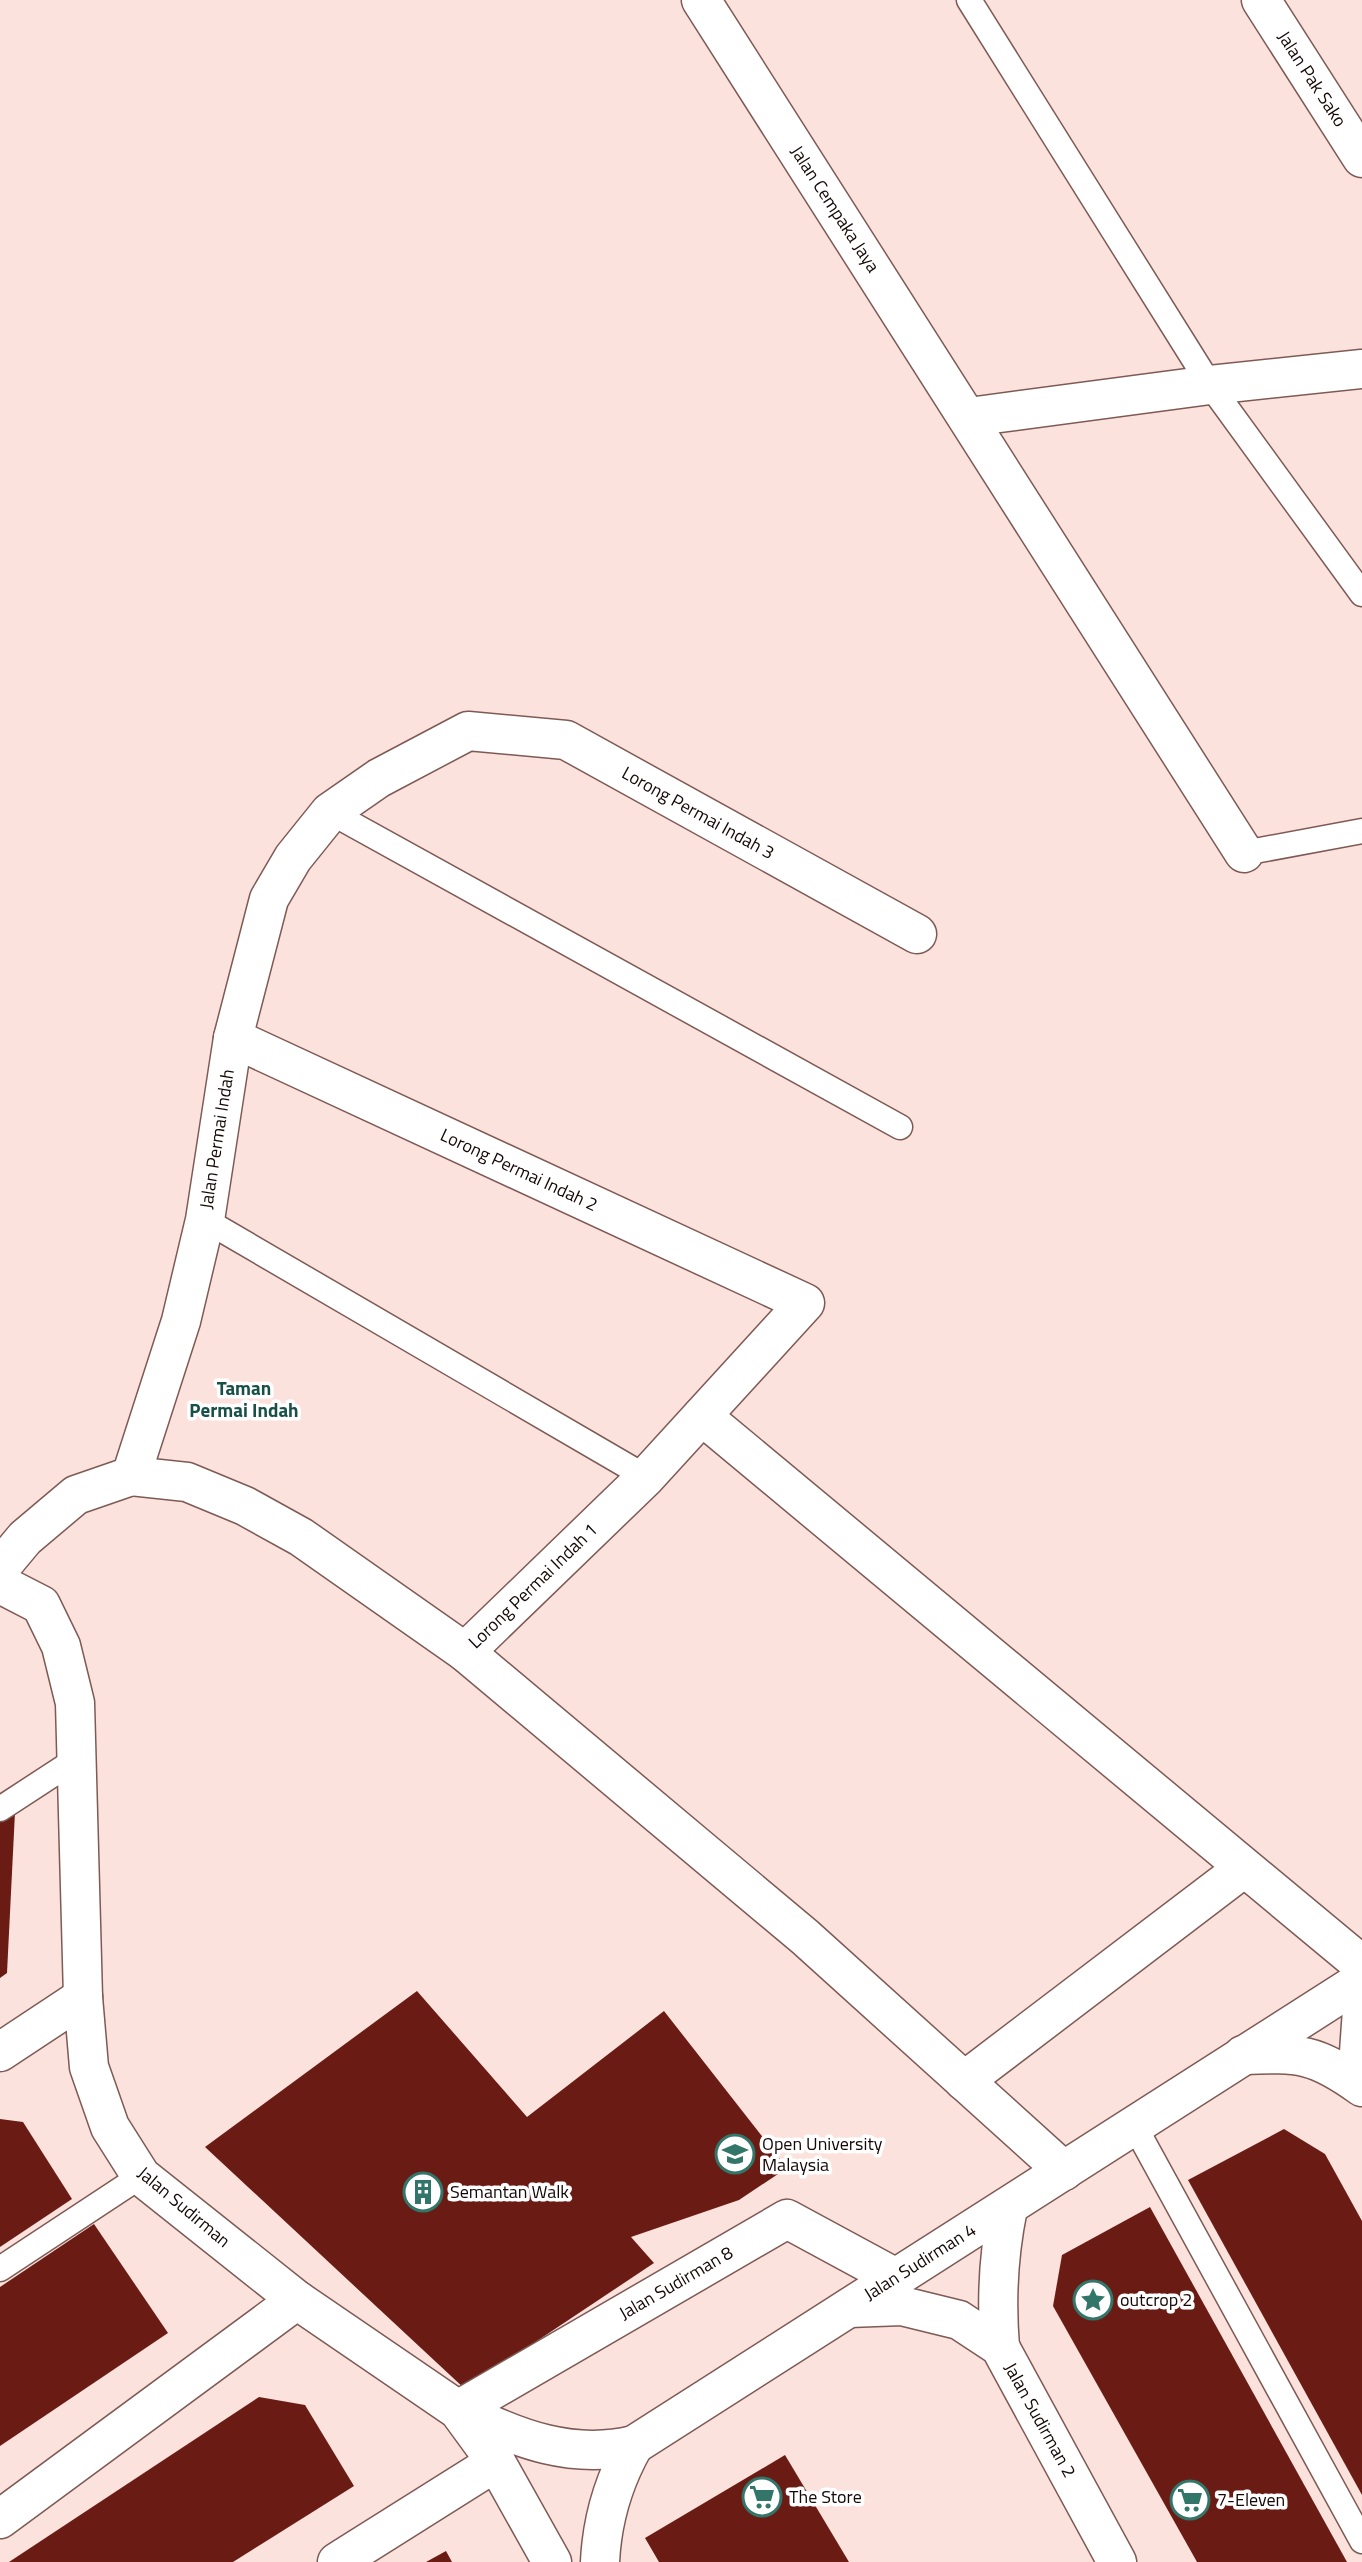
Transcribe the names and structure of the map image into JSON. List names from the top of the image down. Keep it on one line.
{"streets":{"street":["Jalan Pak Sako","Jalan Cempaka Jaya","Lorong Permai Indah 3","Jalan Permai Indah","Lorong Permai Indah 2","Lorong Permai Indah 1","Jalan Sudirman","Jalan Sudirman 4","Jalan Sudirman 8","Jalan Sudirman 2"]},"crossings":[["Lorong Permai Indah 3","Jalan Permai Indah"],["Jalan Permai Indah","Lorong Permai Indah 2"],["Jalan Permai Indah","Lorong Permai Indah 1"],["Lorong Permai Indah 2","Lorong Permai Indah 1"],["Jalan Sudirman","Jalan Sudirman 4"],["Jalan Sudirman","Jalan Sudirman 8"],["Jalan Sudirman 4","Jalan Sudirman 8"],["Jalan Sudirman 4","Jalan Sudirman 2"]],"districts":["Taman Permai Indah"],"places":{"school or university":["Open University Malaysia"],"building":["Semantan Walk"],"place":["outcrop 2"],"supermarket":["The Store","7-Eleven"]}}
